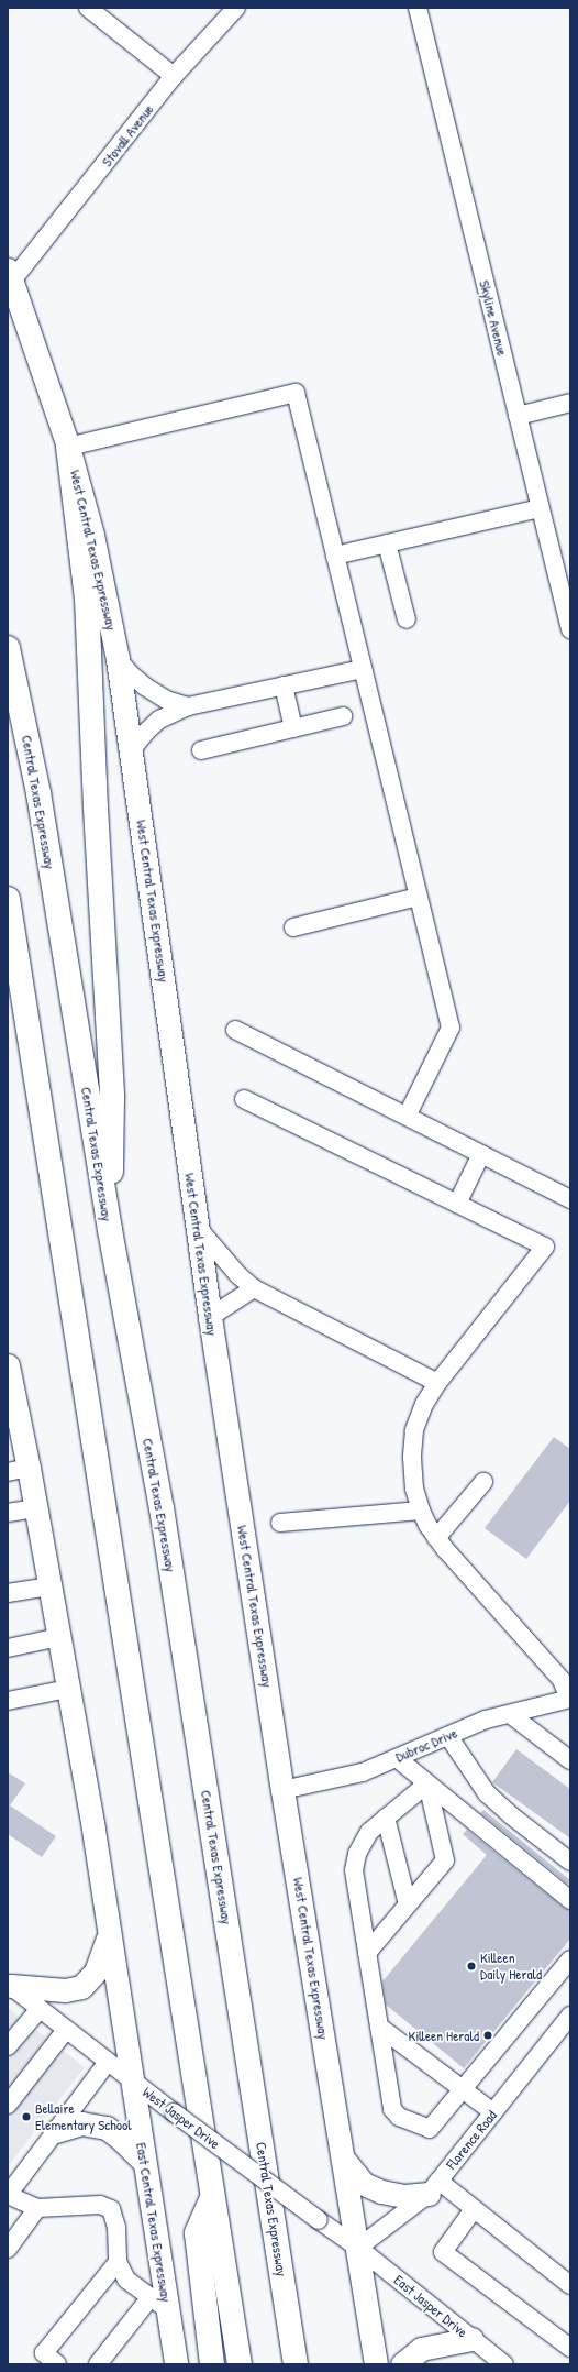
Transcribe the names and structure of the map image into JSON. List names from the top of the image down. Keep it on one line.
{"streets":{"highway":["Central Texas Expressway"],"main road":["West Central Texas Expressway","East Central Texas Expressway"],"street":["Stovall Avenue","Skyline Avenue","Dubroc Drive","West Jasper Drive","Florence Road","East Jasper Drive"]},"crossings":[["Stovall Avenue","West Central Texas Expressway"],["West Central Texas Expressway","Dubroc Drive"],["West Central Texas Expressway","West Jasper Drive"],["West Central Texas Expressway","Florence Road"],["West Central Texas Expressway","East Jasper Drive"],["West Jasper Drive","Florence Road"],["West Jasper Drive","East Central Texas Expressway"],["West Jasper Drive","East Jasper Drive"],["Florence Road","East Jasper Drive"]],"places":["Killeen Daily Herald","Killeen Herald","Bellaire Elementary School"]}
